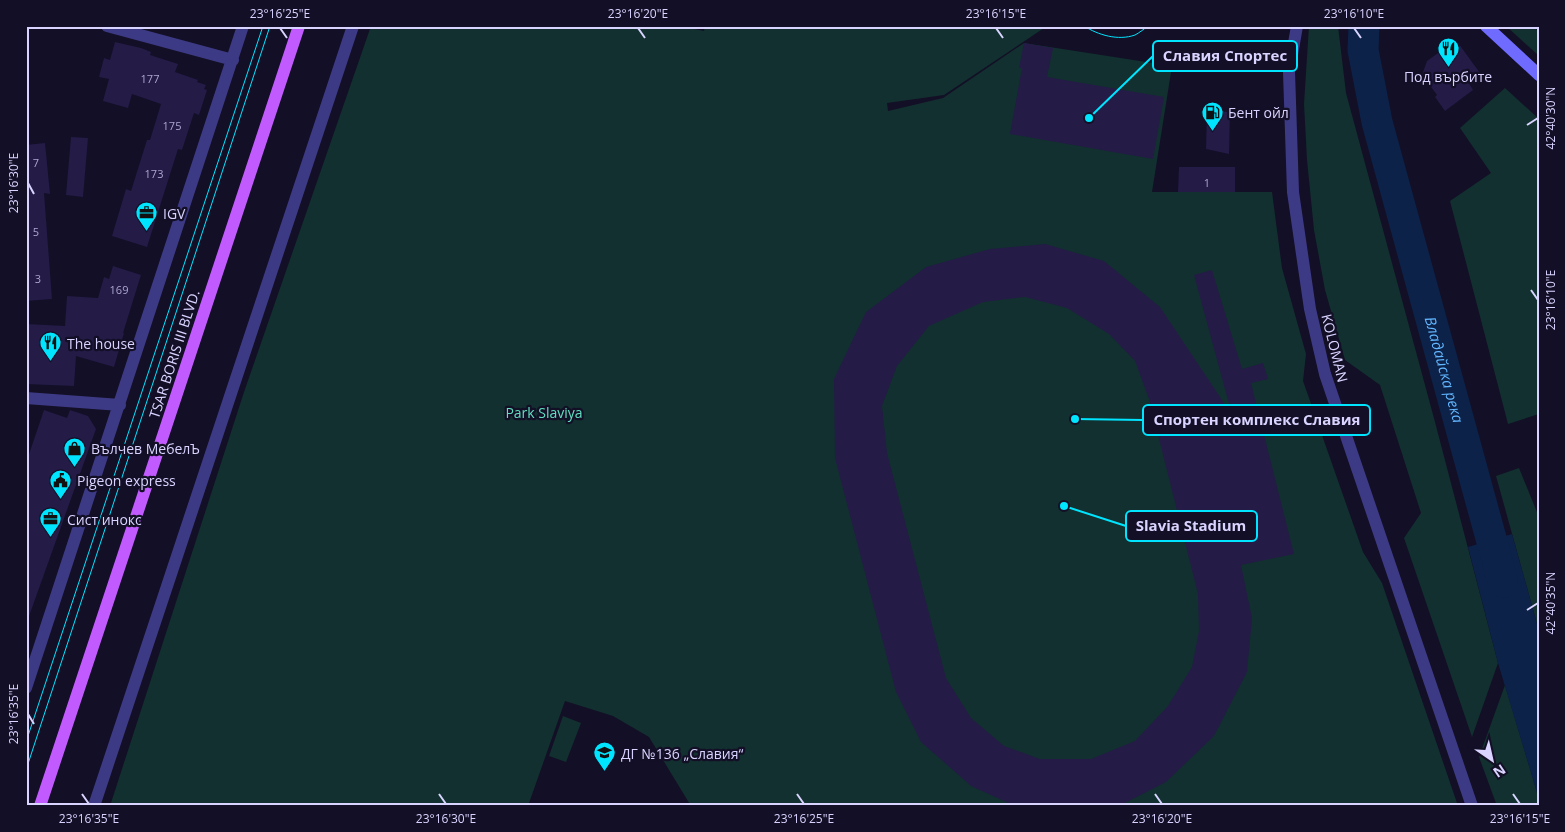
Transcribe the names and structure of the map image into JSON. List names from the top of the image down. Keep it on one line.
{"streets":{"main road":["TSAR BORIS III BLVD."],"street":["KOLOMAN"]},"water":["Владайска река"],"parks":["Park Slaviya"],"places":{"restaurant":["Под върбите","The house"],"other":["Славия Спортес","Спортен комплекс Славия","Slavia Stadium"],"fuel station":["Бент ойл"],"office":["IGV","Сист инокс"],"shop":["Вълчев МебелЪ"],"public building":["Pigeon express"],"school or university":["ДГ №136 „Славия“"]},"house_numbers":["177","175","7","173","1","5","3","169"],"north":"bottom right","coordinates":["23°16'25\"E","23°16'20\"E","23°16'15\"E","23°16'10\"E","42°40'30\"N","23°16'30\"E","42°40'35\"N","23°16'35\"E"]}
